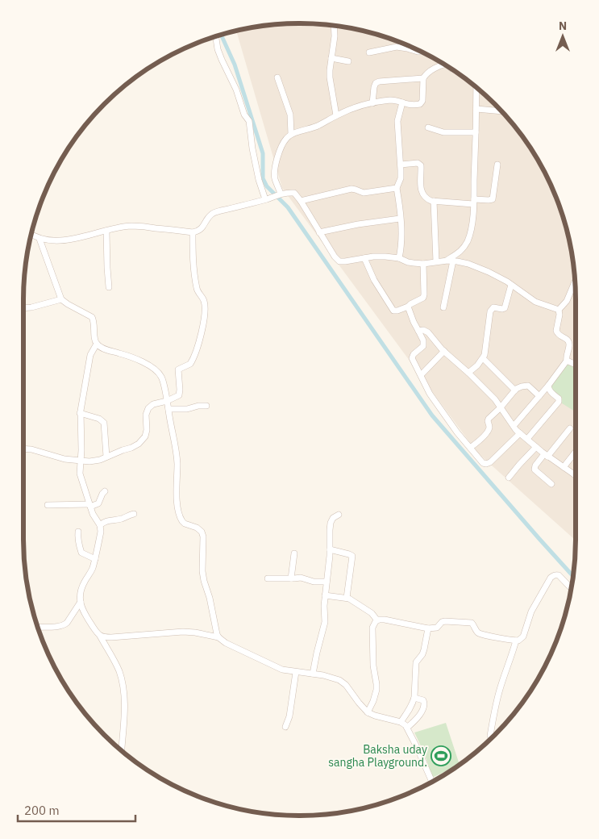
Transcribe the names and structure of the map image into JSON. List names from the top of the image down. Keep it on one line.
{"places":{"sports":["Baksha uday sangha Playground."]},"scale_bar":"200 m","north":"top"}
